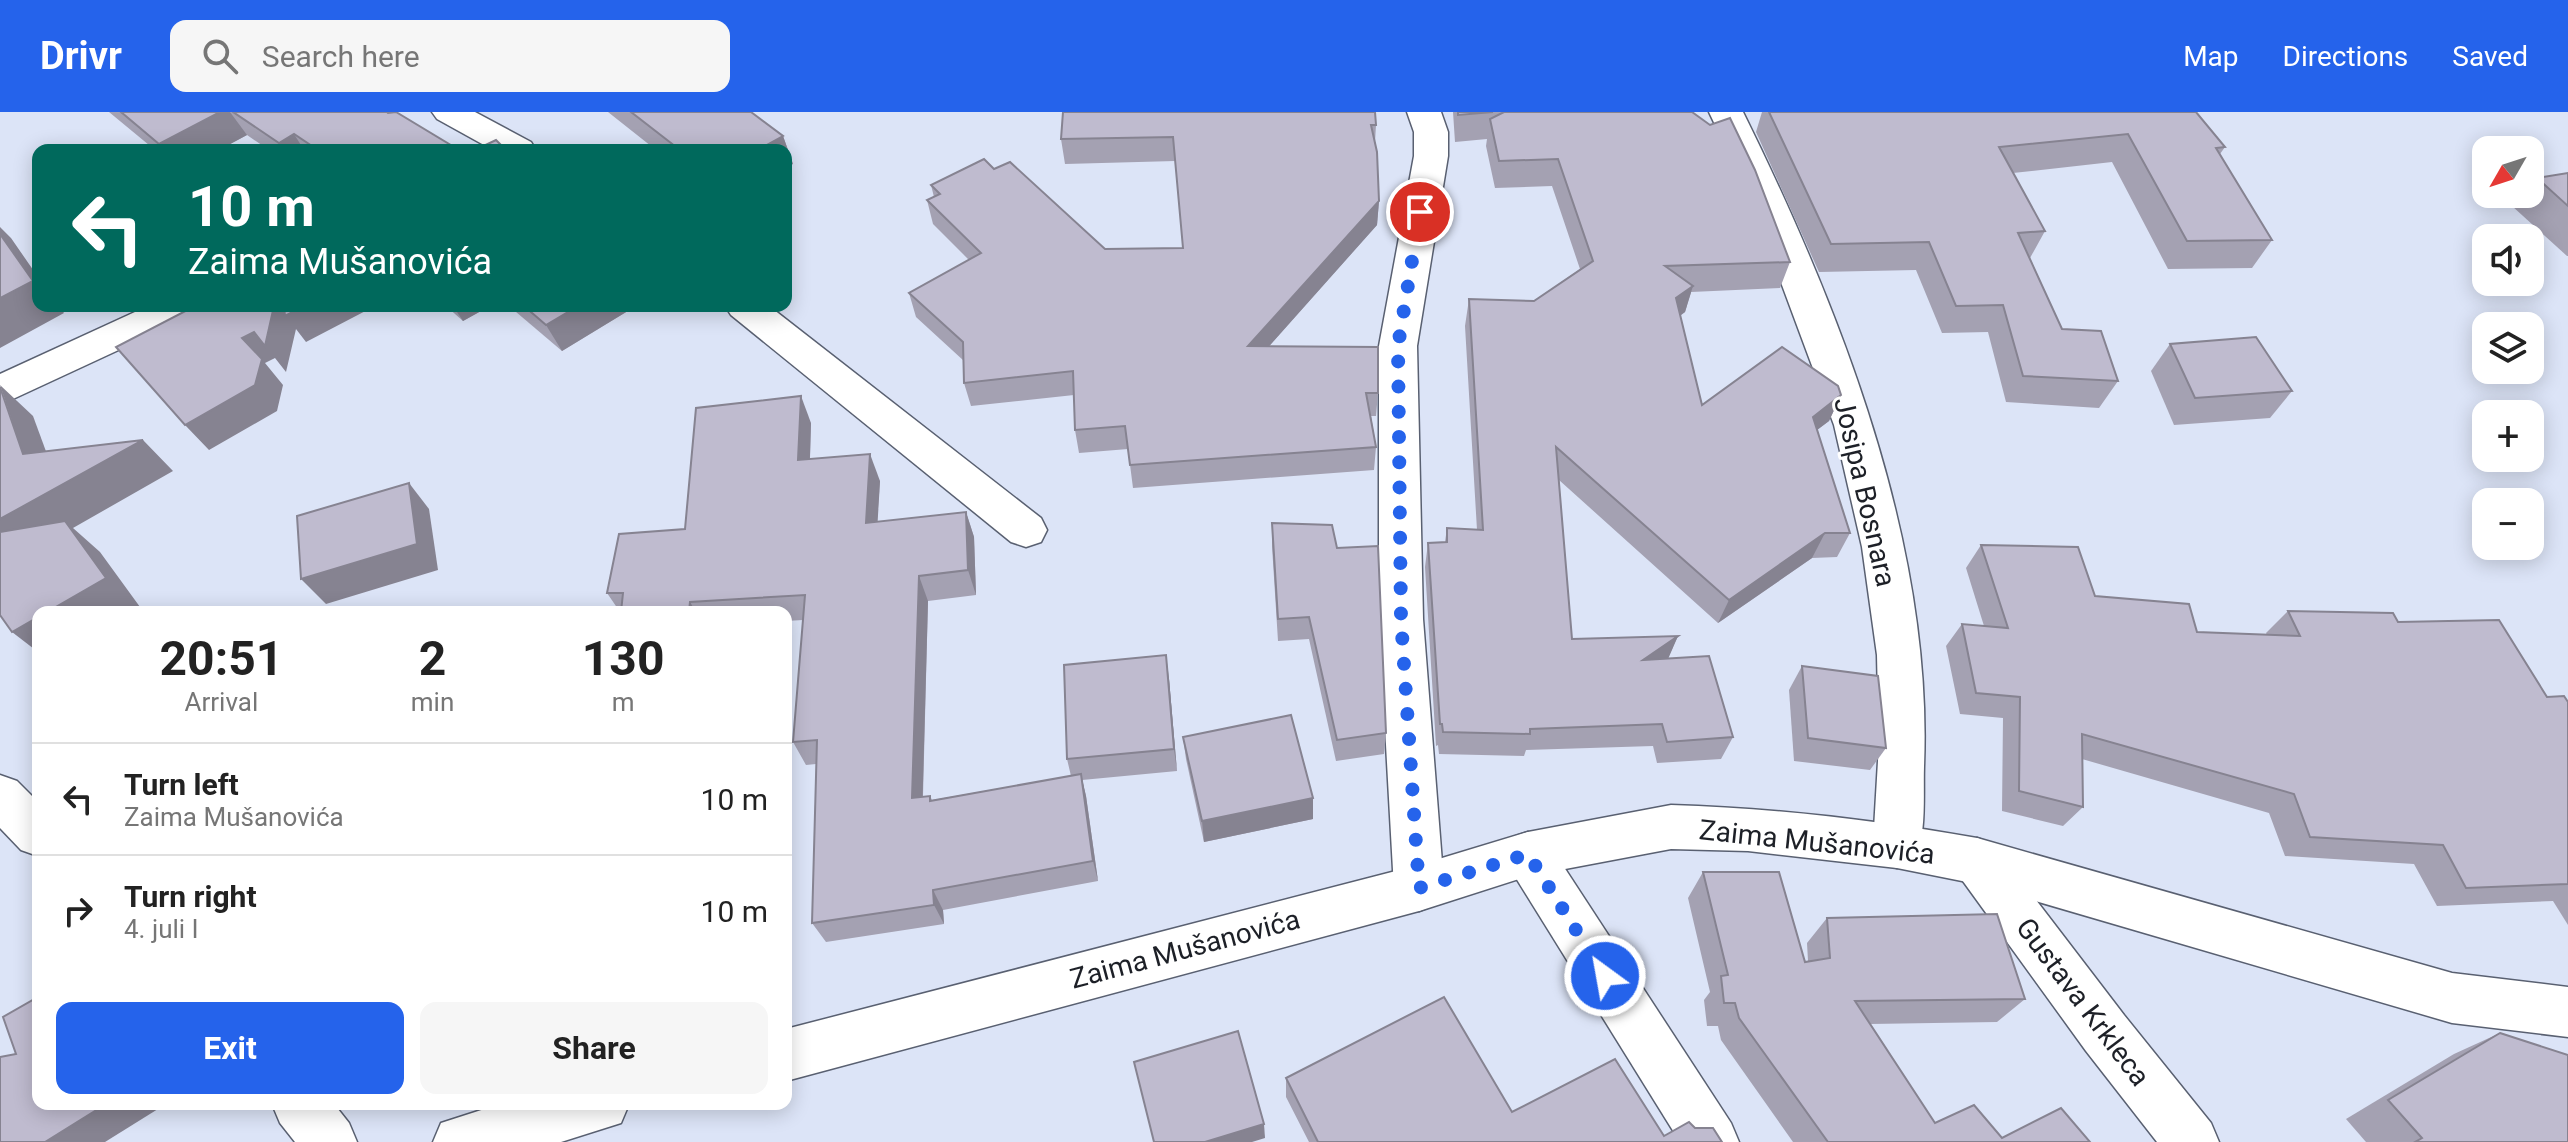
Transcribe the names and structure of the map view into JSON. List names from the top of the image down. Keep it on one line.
{"streets":{"street":["Josipa Bosnara","Zaima Mušanovića","Gustava Krkleca"]},"crossings":[["Josipa Bosnara","Zaima Mušanovića"],["Zaima Mušanovića","Gustava Krkleca"]],"north":"bottom left","page":{"header":"Drivr","search":"Search here","nav":["Map","Directions","Saved"],"map_buttons":["+","−"],"turn":["10 m","Zaima Mušanovića"],"eta":["20:51","Arrival","2","min","130","m"],"list":[{"name":"Turn left","note":"Zaima Mušanovića","value":"10 m"},{"name":"Turn right","note":"4. juli I","value":"10 m"}],"buttons":["Exit","Share"]}}
